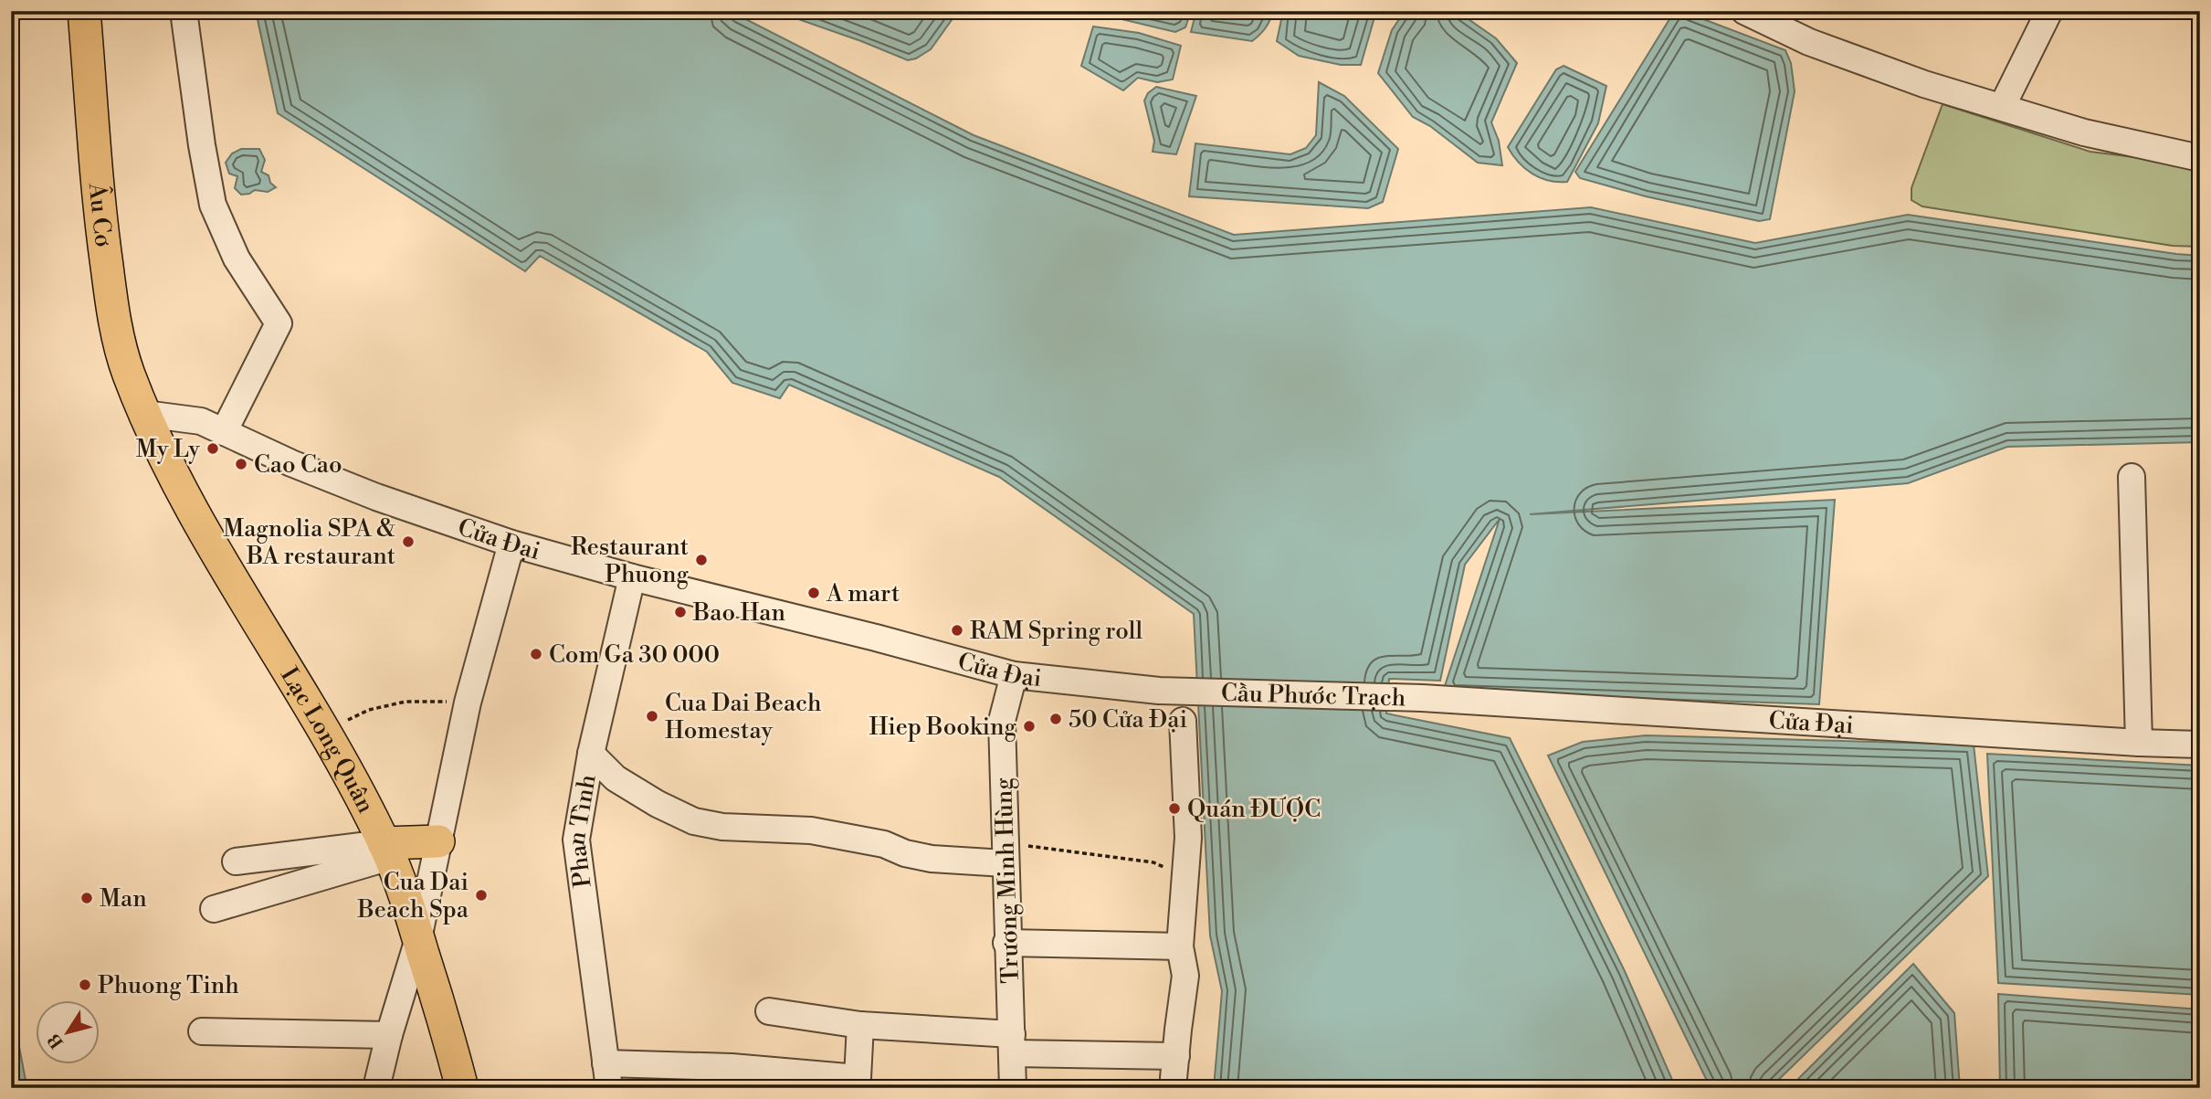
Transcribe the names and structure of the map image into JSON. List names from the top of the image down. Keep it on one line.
{"streets":{"main road":["Âu Cơ","Lạc Long Quân"],"street":["Cửa Đại","Cầu Phước Trạch","Phan Tình","Trương Minh Hùng"]},"crossings":[["Âu Cơ","Cửa Đại"],["Âu Cơ","Lạc Long Quân"],["Cửa Đại","Cầu Phước Trạch"],["Cửa Đại","Lạc Long Quân"],["Cửa Đại","Phan Tình"],["Cửa Đại","Trương Minh Hùng"]],"places":["My Ly","Cao Cao","Magnolia SPA & BA restaurant","Restaurant Phuong","A mart","Bao Han","RAM Spring roll","Com Ga 30 000","Cua Dai Beach Homestay","50 Cửa Đại","Hiep Booking","Quán ĐƯỢC","Cua Dai Beach Spa","Man","Phuong Tinh"],"north":"bottom left"}
